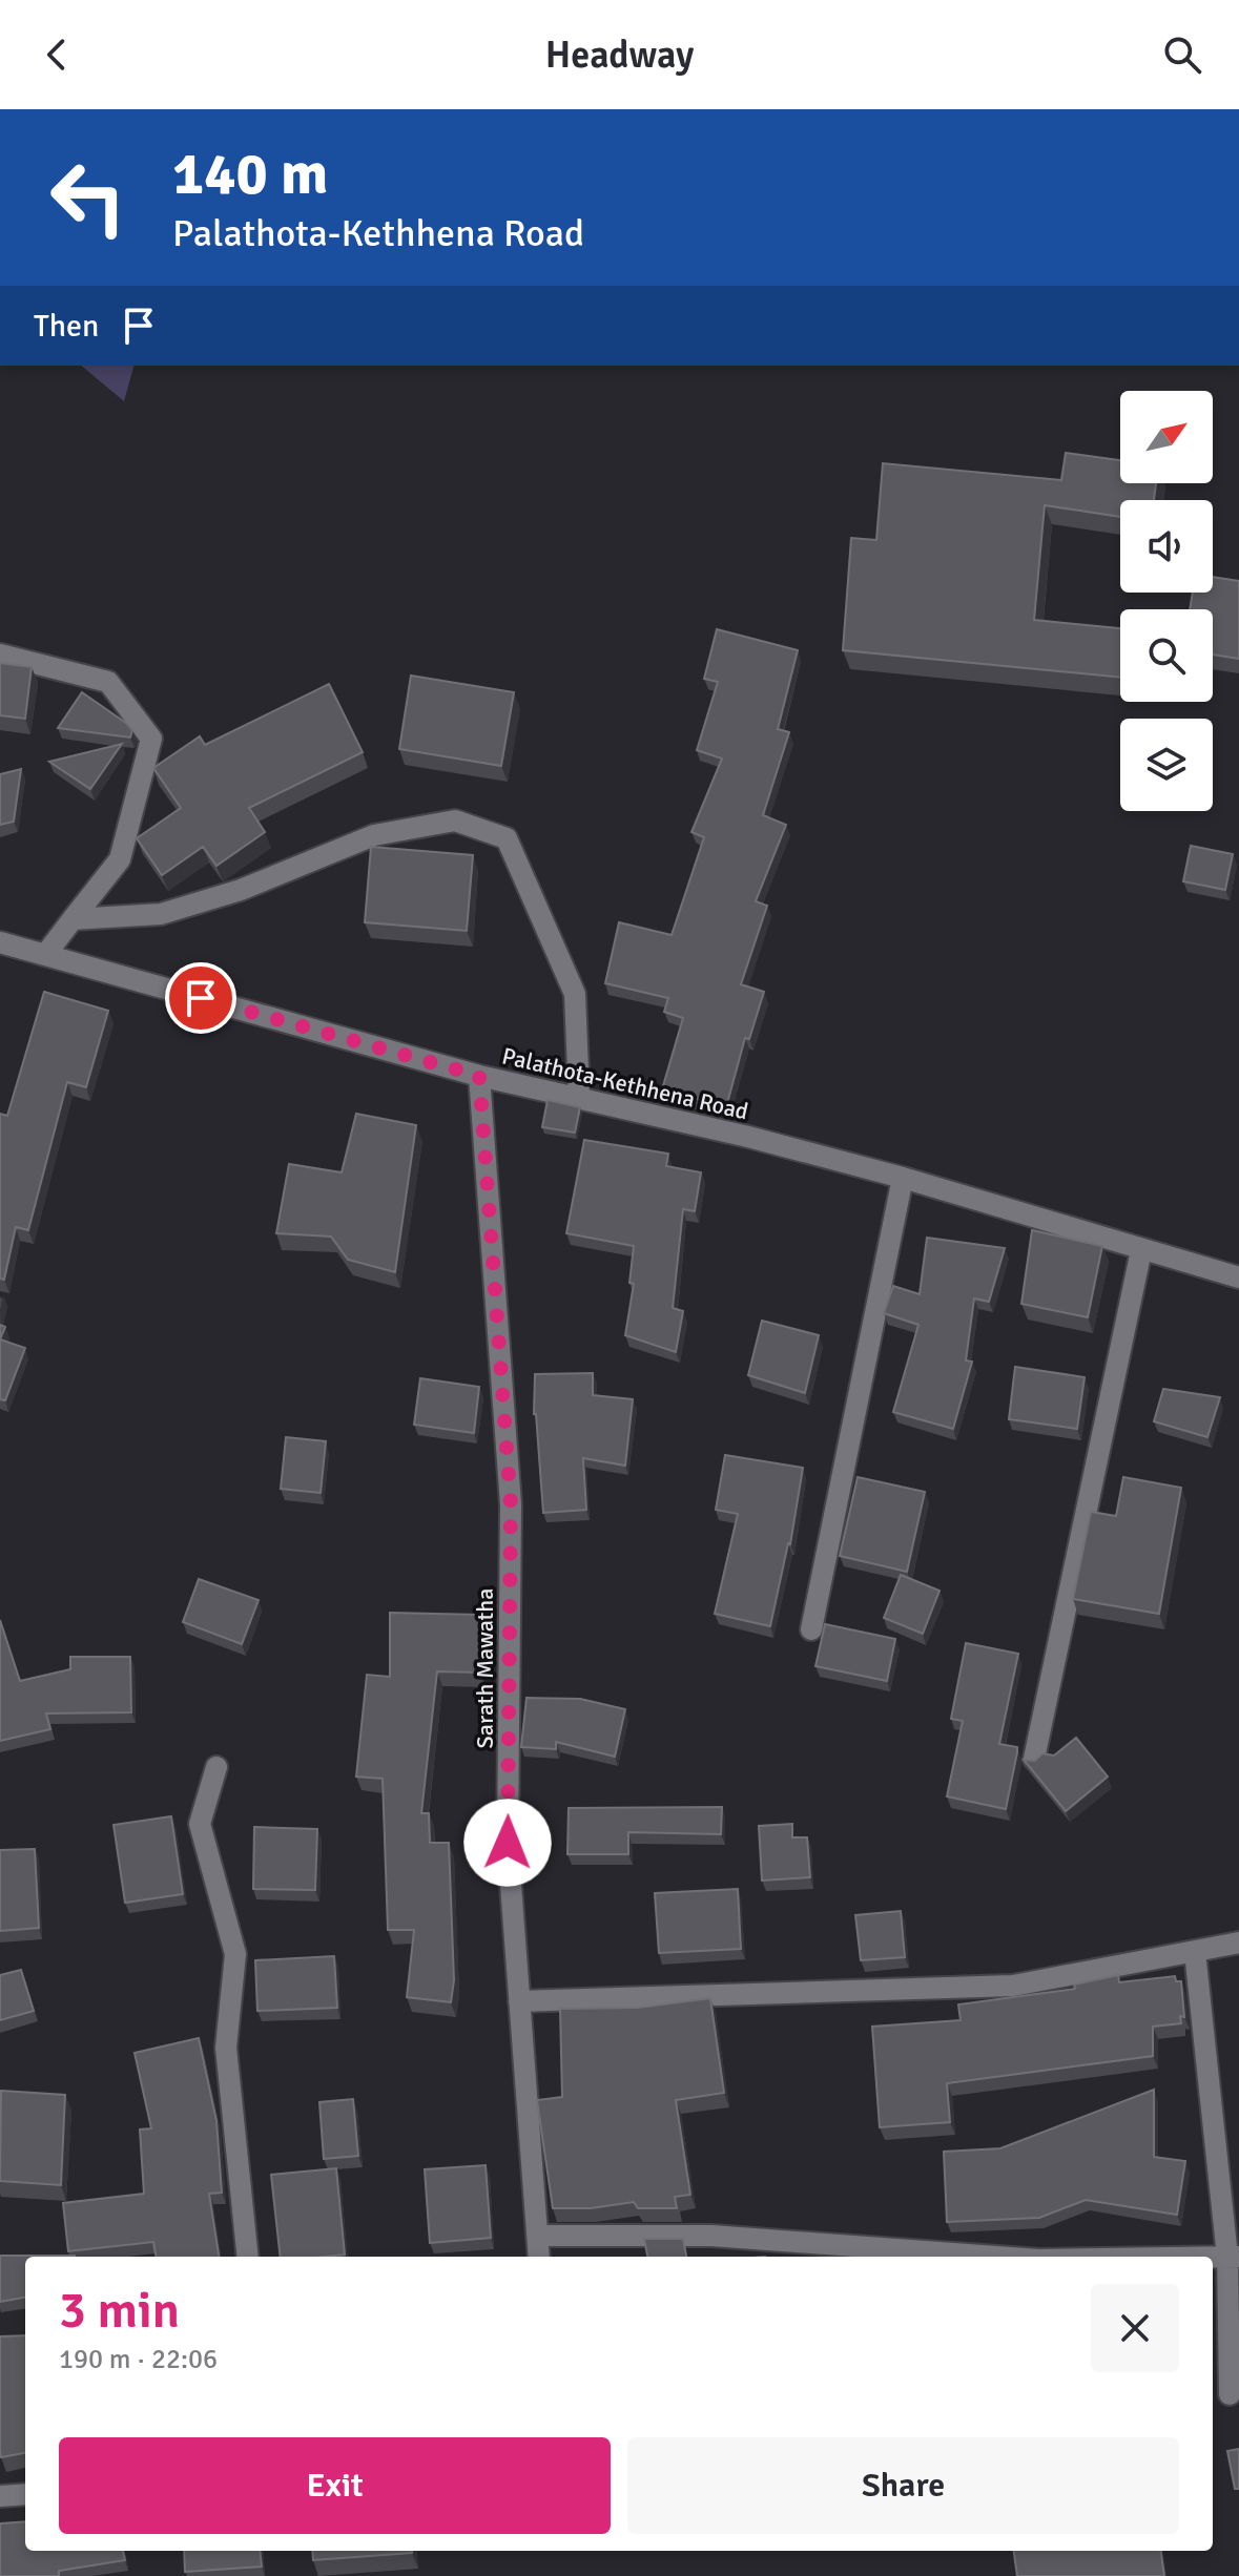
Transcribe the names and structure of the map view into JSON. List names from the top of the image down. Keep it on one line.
{"streets":{"street":["Palathota-Kethhena Road","Sarath Mawatha"]},"crossings":[["Palathota-Kethhena Road","Sarath Mawatha"]],"north":"top right","page":{"header":"Headway","turn":["140 m","Palathota-Kethhena Road"],"then":"Then","heading":["3 min","190 m · 22:06"],"buttons":["Exit","Share"]}}
